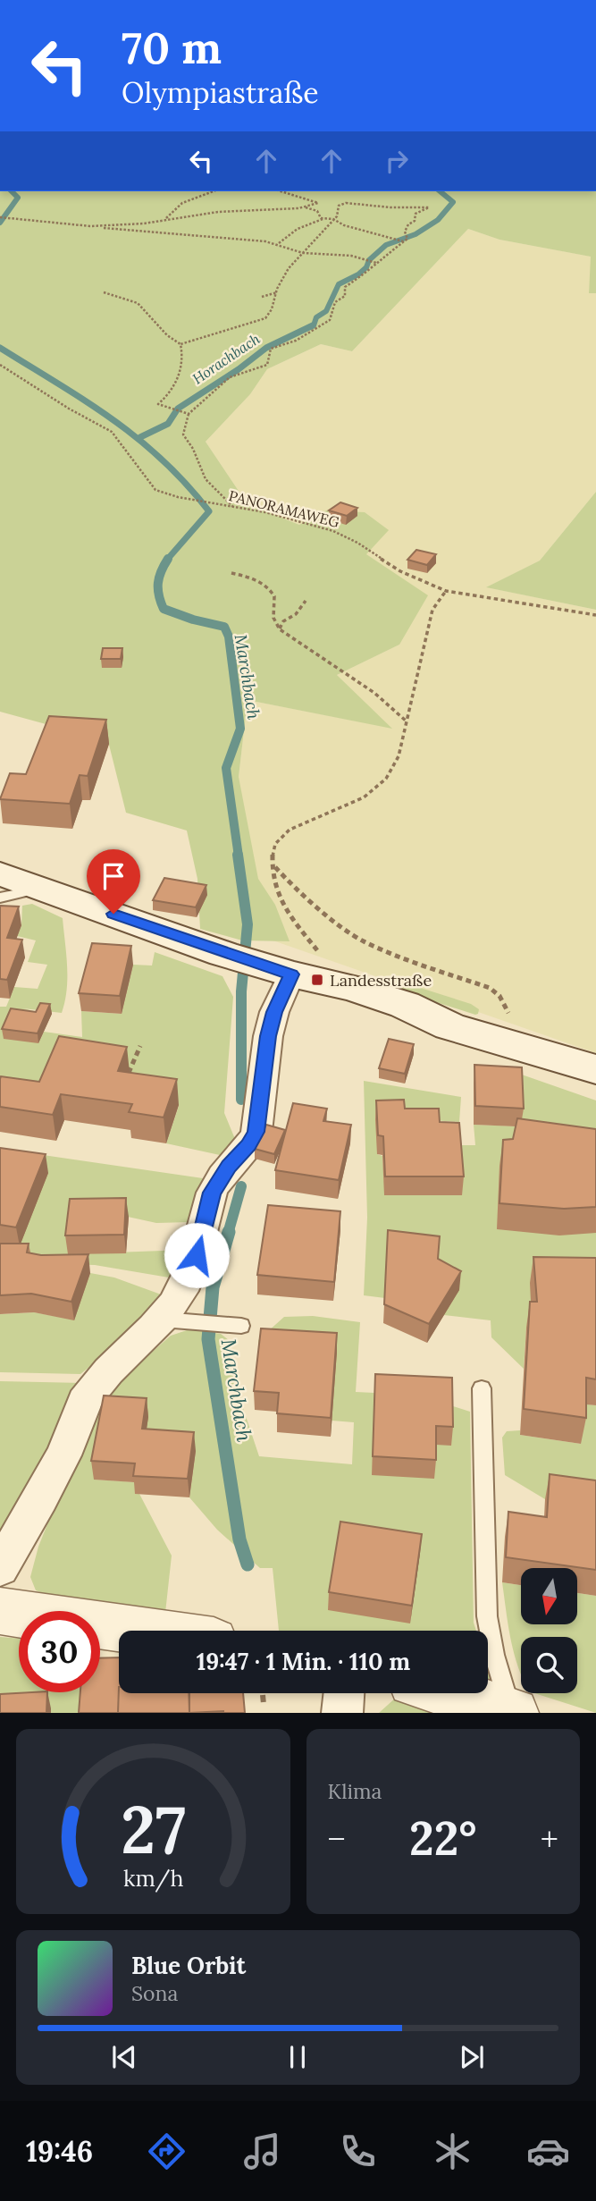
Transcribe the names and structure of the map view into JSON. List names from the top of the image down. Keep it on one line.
{"streets":{"path":["PANORAMAWEG"]},"water":["Horachbach","Marchbach"],"places":{"transit":["Landesstraße"]},"north":"bottom","page":{"turn":["70 m","Olympiastraße"],"limit":"30","trip":"19:47 · 1 Min. · 110 m","tile":"Klima","heat":["−","22°","+"],"song":["Blue Orbit","Sona"],"tabs":"19:46","gauge":["27","km/h"]}}
